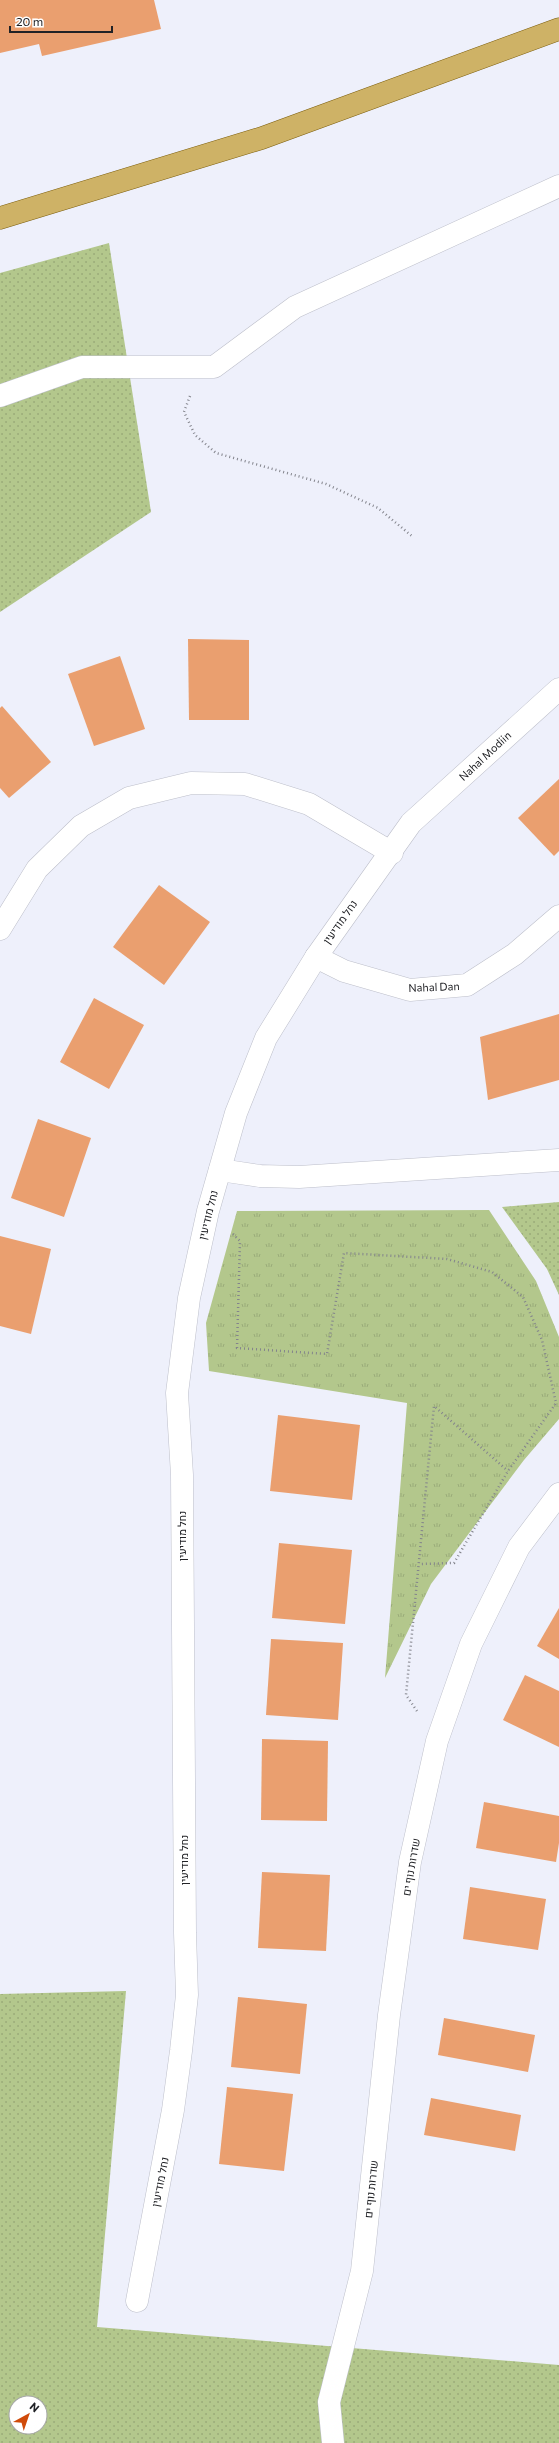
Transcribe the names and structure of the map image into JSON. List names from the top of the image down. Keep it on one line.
{"streets":{"street":["Nahal Modiin","נחל מודיעין","Nahal Dan","שדרות נוף ים"]},"crossings":[["Nahal Modiin","נחל מודיעין"],["נחל מודיעין","Nahal Dan"]],"scale_bar":"20 m","north":"top right"}
